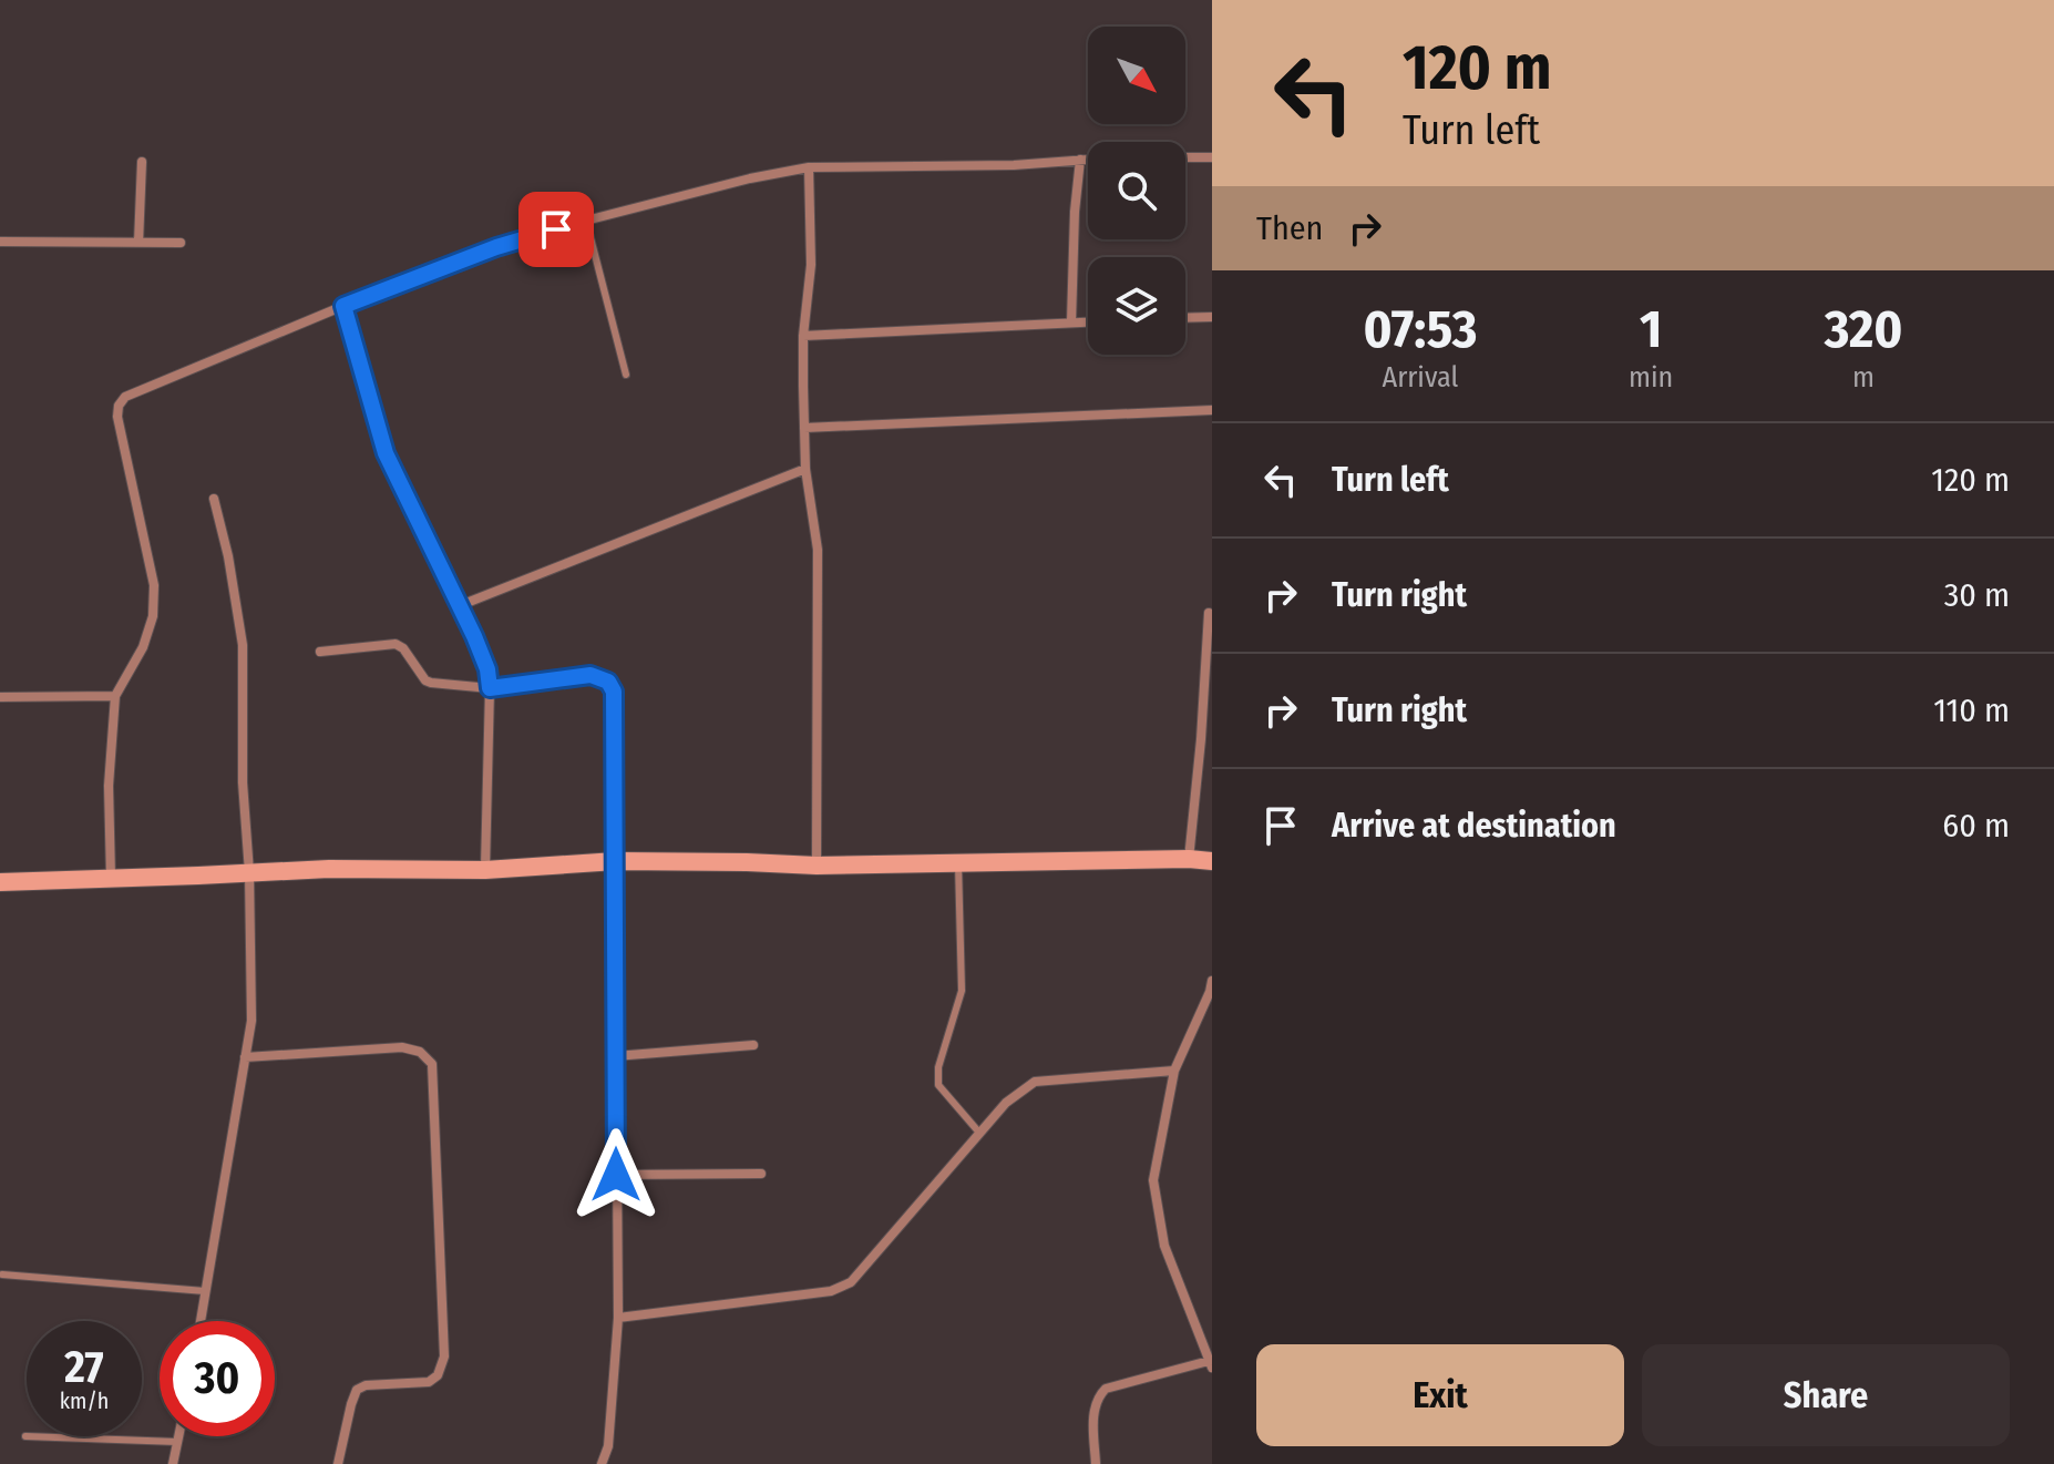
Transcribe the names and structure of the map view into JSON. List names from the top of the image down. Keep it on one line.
{"north":"bottom right","page":{"turn":["120 m","Turn left"],"then":"Then","eta":["07:53","Arrival","1","min","320","m"],"list":[{"name":"Turn left","value":"120 m"},{"name":"Turn right","value":"30 m"},{"name":"Turn right","value":"110 m"},{"name":"Arrive at destination","value":"60 m"}],"speed":"27 km/h","limit":"30","buttons":["Exit","Share"]}}
